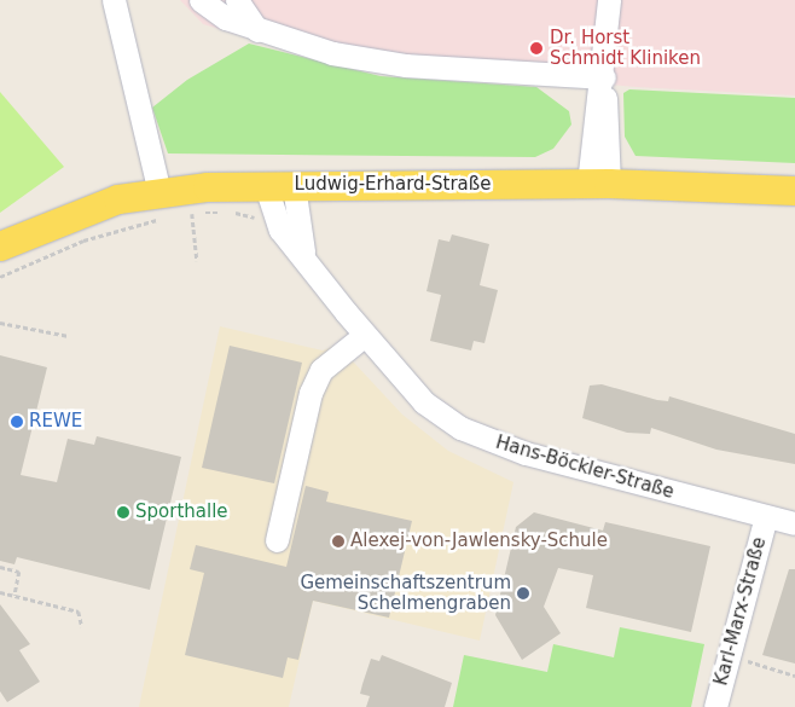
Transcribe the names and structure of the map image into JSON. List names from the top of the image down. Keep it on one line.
{"streets":{"main road":["Ludwig-Erhard-Straße"],"street":["Hans-Böckler-Straße","Karl-Marx-Straße"]},"crossings":[["Ludwig-Erhard-Straße","Hans-Böckler-Straße"],["Hans-Böckler-Straße","Karl-Marx-Straße"]],"places":["Dr. Horst Schmidt Kliniken","REWE","Sporthalle","Alexej-von-Jawlensky-Schule","Gemeinschaftszentrum Schelmengraben"]}
